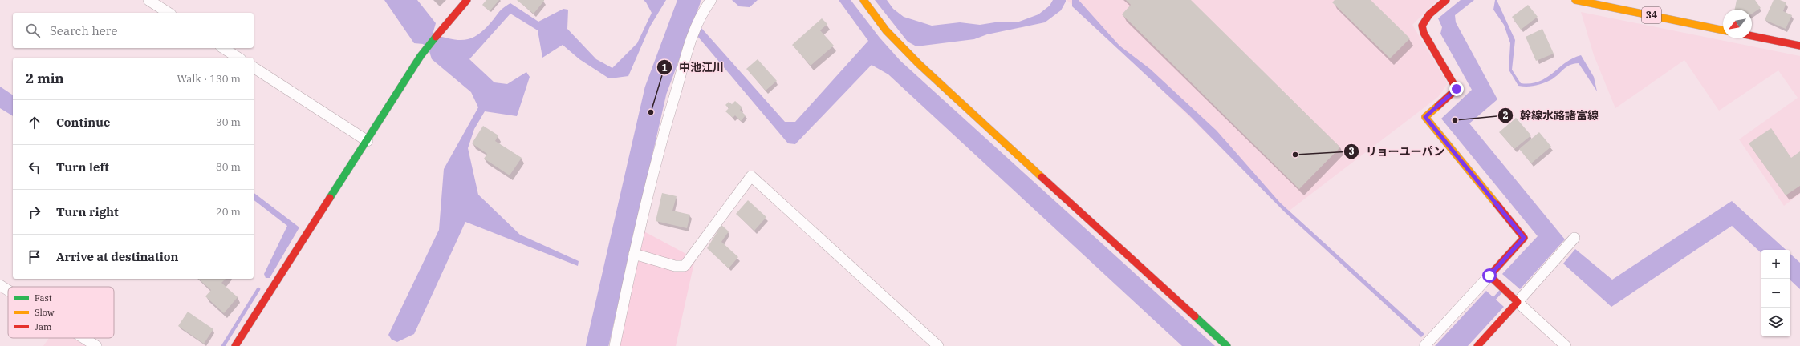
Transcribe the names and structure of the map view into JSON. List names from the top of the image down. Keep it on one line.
{"streets":{"main road":["34"]},"places":["中池江川","幹線水路諸富線","リョーユーパン"],"legend":["Fast","Slow","Jam"],"north":"bottom left","page":{"search":"Search here","heading":["2 min","Walk · 130 m"],"list":[["Continue","30 m"],["Turn left","80 m"],["Turn right","20 m"],"Arrive at destination"],"map_buttons":["+","−"]}}
